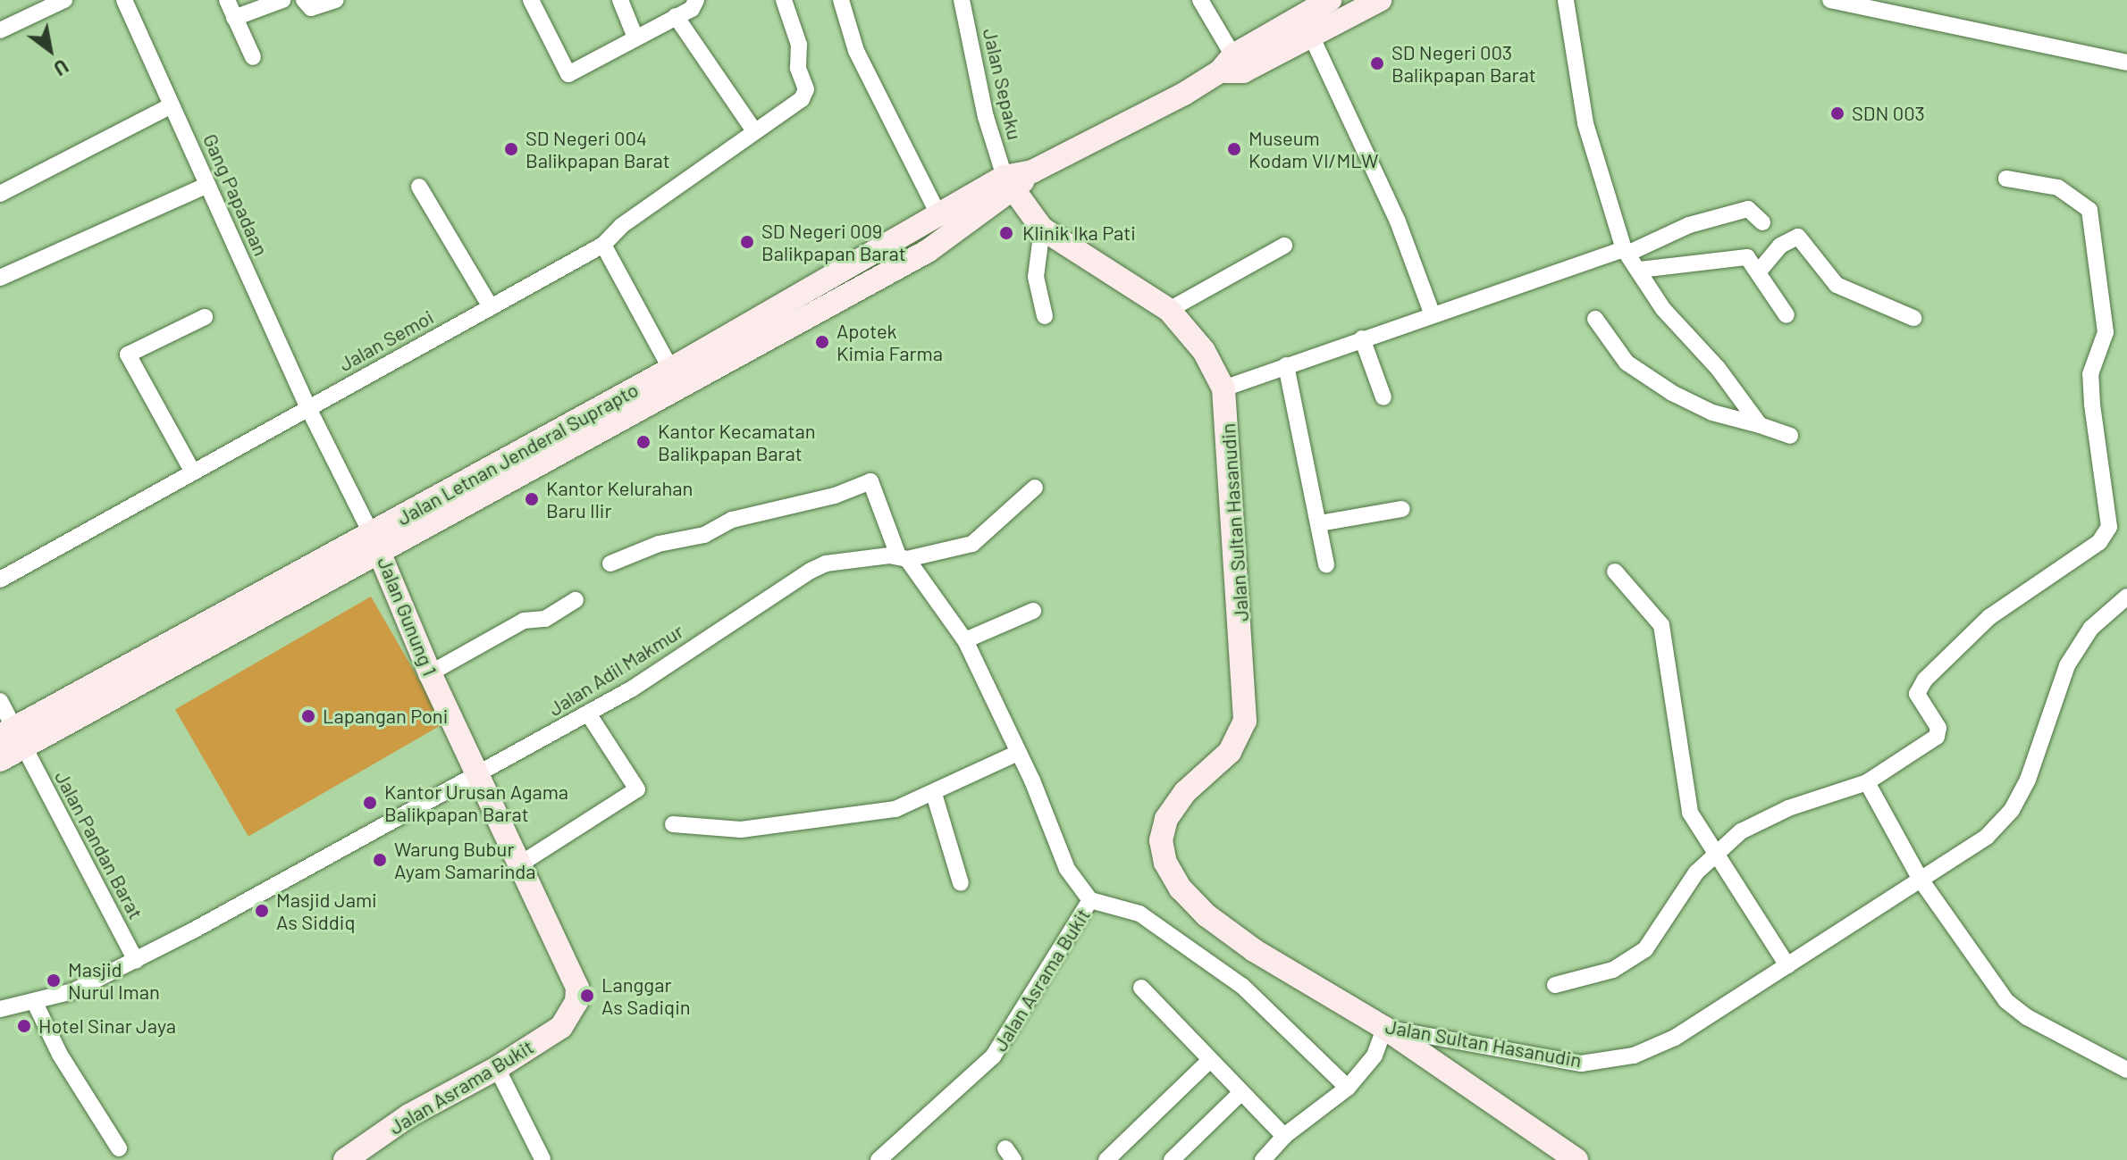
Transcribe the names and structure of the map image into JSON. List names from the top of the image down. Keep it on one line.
{"streets":{"main road":["Jalan Letnan Jenderal Suprapto","Jalan Sultan Hasanudin","Jalan Gunung 1","Jalan Asrama Bukit"],"street":["Jalan Sepaku","Gang Papadaan","Jalan Semoi","Jalan Adil Makmur","Jalan Pandan Barat"]},"crossings":[["Jalan Sepaku","Jalan Letnan Jenderal Suprapto"],["Jalan Sepaku","Jalan Sultan Hasanudin"],["Gang Papadaan","Jalan Semoi"],["Gang Papadaan","Jalan Letnan Jenderal Suprapto"],["Gang Papadaan","Jalan Gunung 1"],["Jalan Letnan Jenderal Suprapto","Jalan Sultan Hasanudin"],["Jalan Letnan Jenderal Suprapto","Jalan Gunung 1"],["Jalan Letnan Jenderal Suprapto","Jalan Pandan Barat"],["Jalan Gunung 1","Jalan Adil Makmur"],["Jalan Gunung 1","Jalan Asrama Bukit"],["Jalan Adil Makmur","Jalan Pandan Barat"],["Jalan Adil Makmur","Jalan Asrama Bukit"]],"places":["SD Negeri 003 Balikpapan Barat","SDN 003","SD Negeri 004 Balikpapan Barat","Museum Kodam VI/MLW","Klinik Ika Pati","SD Negeri 009 Balikpapan Barat","Apotek Kimia Farma","Kantor Kecamatan Balikpapan Barat","Kantor Kelurahan Baru Ilir","Lapangan Poni","Kantor Urusan Agama Balikpapan Barat","Warung Bubur Ayam Samarinda","Masjid Jami As Siddiq","Masjid Nurul Iman","Langgar As Sadiqin","Hotel Sinar Jaya"],"north":"bottom right"}
